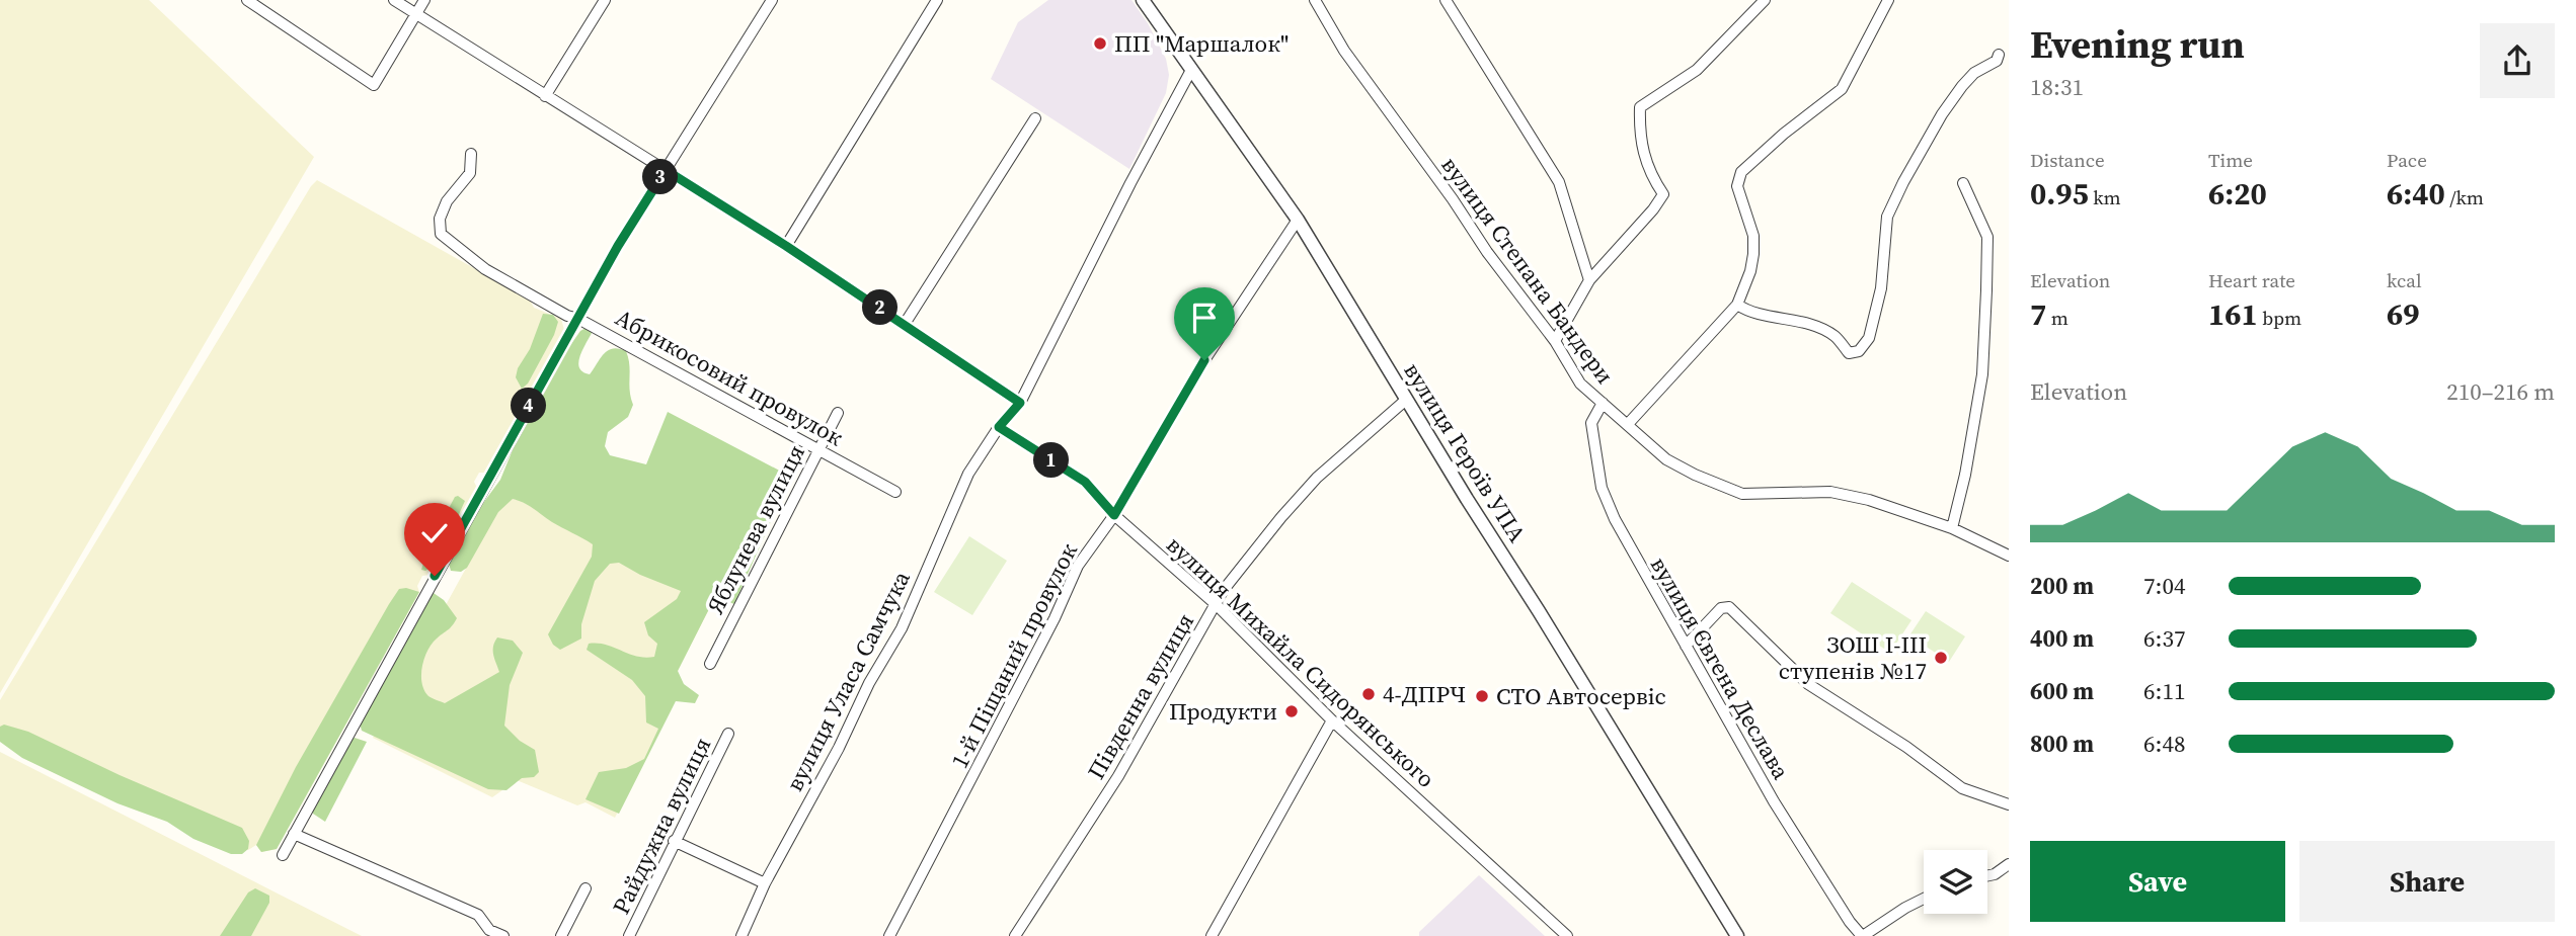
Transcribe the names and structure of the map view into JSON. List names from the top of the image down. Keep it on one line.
{"streets":{"street":["вулиця Степана Бандери","Абрикосовий провулок","вулиця Героїв УПА","Яблунева вулиця","1-й Піщаний провулок","вулиця Михайла Сидорянського","вулиця Євгена Деслава","вулиця Уласа Самчука","Південна вулиця","Райдужна вулиця"]},"crossings":[["вулиця Степана Бандери","вулиця Євгена Деслава"],["Абрикосовий провулок","Яблунева вулиця"],["вулиця Героїв УПА","1-й Піщаний провулок"],["вулиця Героїв УПА","вулиця Уласа Самчука"],["вулиця Героїв УПА","Південна вулиця"],["1-й Піщаний провулок","вулиця Михайла Сидорянського"],["вулиця Михайла Сидорянського","вулиця Уласа Самчука"],["вулиця Михайла Сидорянського","Південна вулиця"]],"places":["ПП \"Маршалок\"","ЗОШ І-ІІІ ступенів №17","4-ДПРЧ","СТО Автосервіс","Продукти"],"page":{"heading":["Evening run","18:31"],"stats":[["Distance","0.95 km"],["Time","6:20"],["Pace","6:40 /km"],["Elevation","7 m"],["Heart rate","161 bpm"],["kcal","69"]],"pins":["3","2","4","1"],"chart":["Elevation","210–216 m"],"list":[{"name":"200 m","note":"7:04"},{"name":"400 m","note":"6:37"},{"name":"600 m","note":"6:11"},{"name":"800 m","note":"6:48"}],"buttons":["Save","Share"]}}
